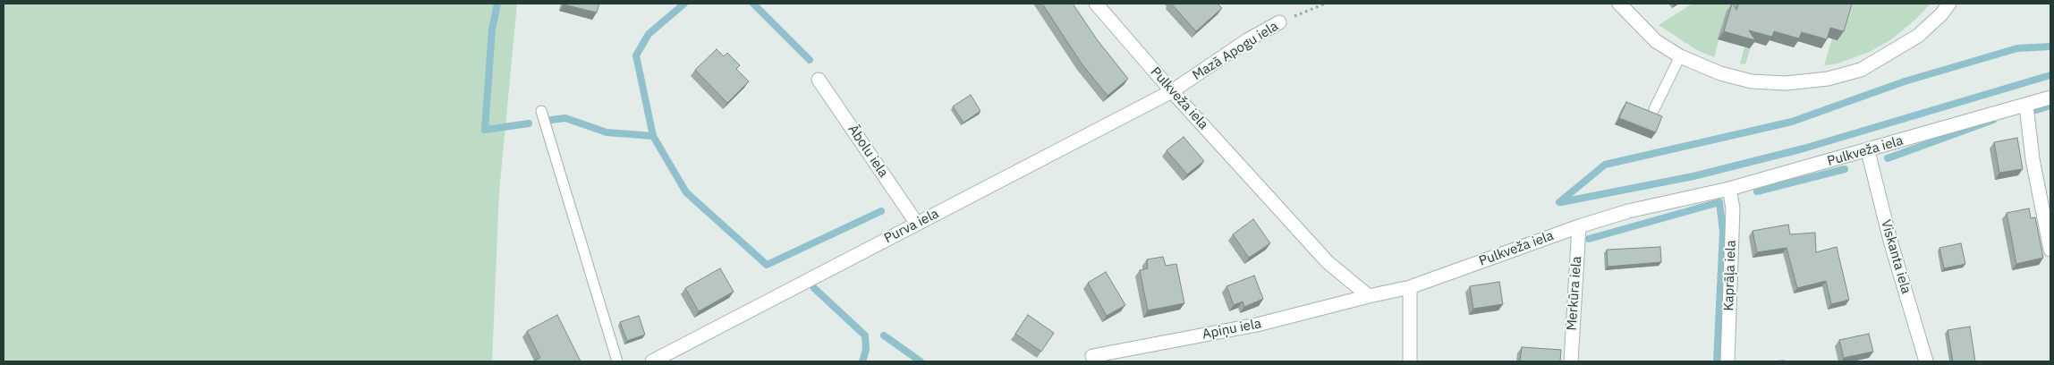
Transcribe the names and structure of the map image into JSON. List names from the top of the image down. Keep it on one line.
{"streets":{"street":["Mazā Apogu iela","Pulkveža iela","Ābolu iela","Purva iela","Viskanta iela","Kaprāļa iela","Merkūra iela","Apiņu iela"]},"crossings":[["Mazā Apogu iela","Pulkveža iela"],["Mazā Apogu iela","Purva iela"],["Pulkveža iela","Purva iela"],["Pulkveža iela","Viskanta iela"],["Pulkveža iela","Kaprāļa iela"],["Pulkveža iela","Merkūra iela"],["Pulkveža iela","Apiņu iela"],["Ābolu iela","Purva iela"]]}
